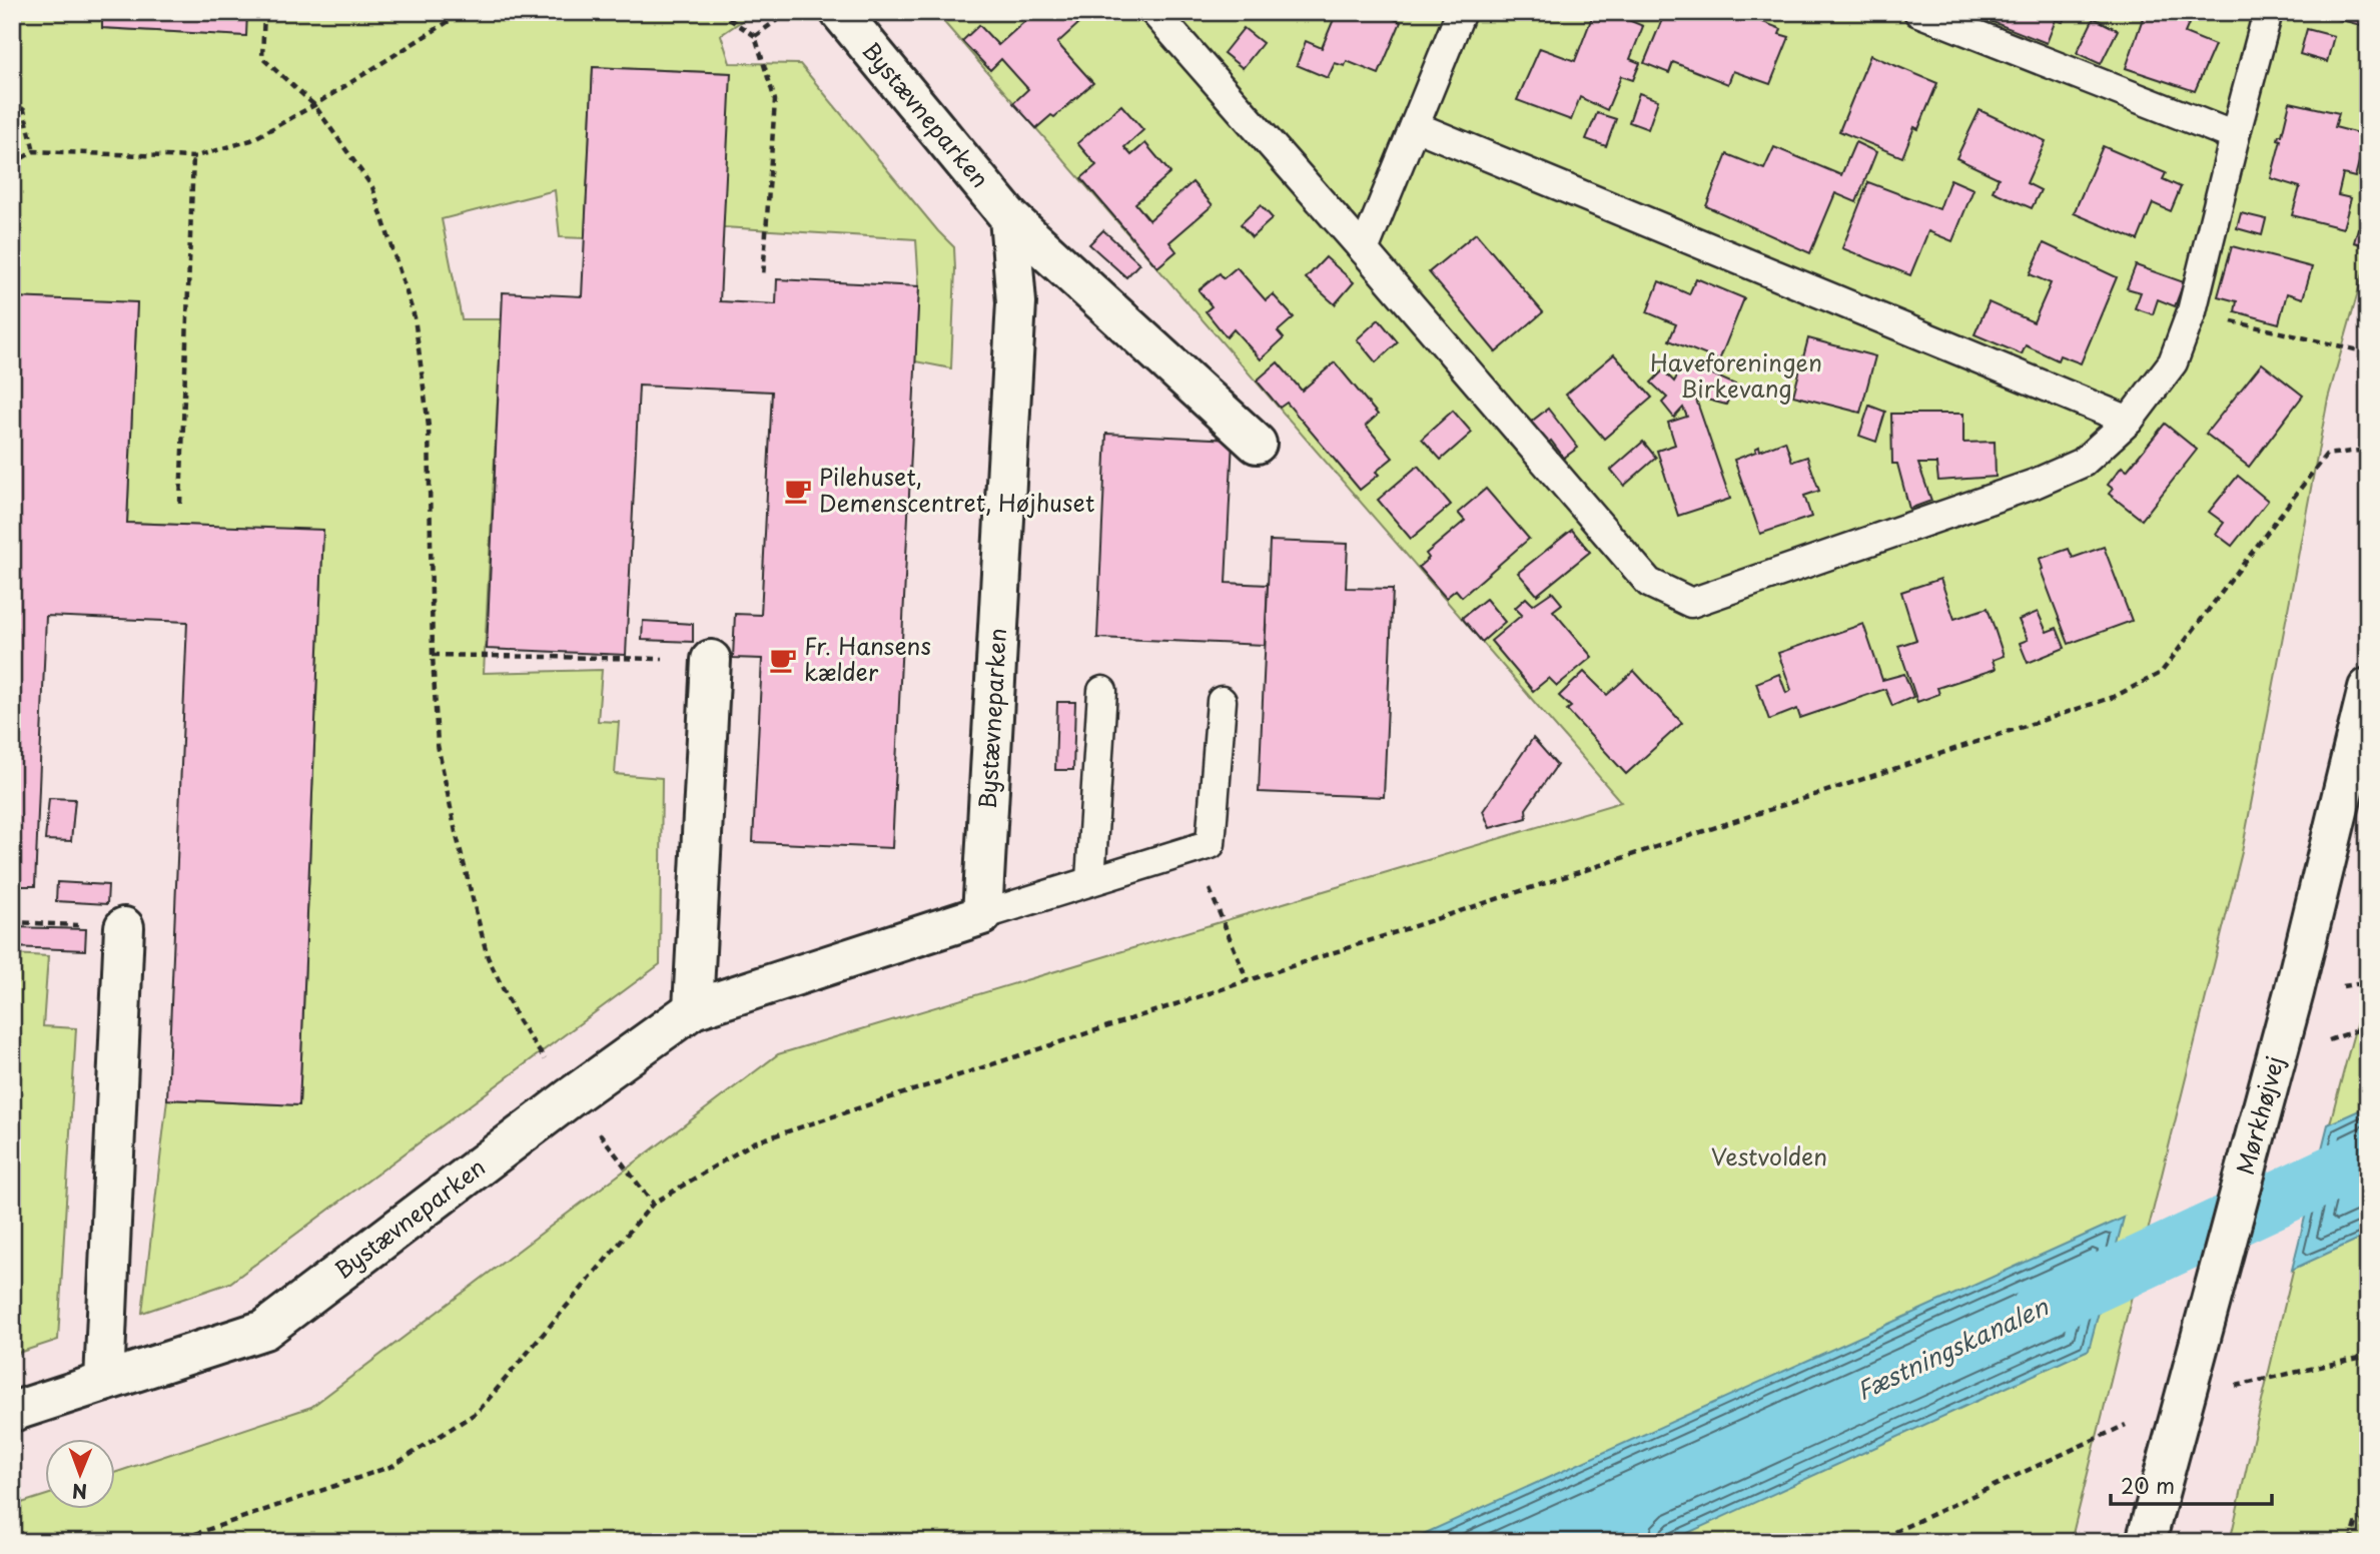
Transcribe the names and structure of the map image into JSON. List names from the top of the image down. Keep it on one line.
{"streets":{"street":["Bystævneparken","Mørkhøjvej"]},"water":["Fæstningskanalen"],"parks":["Haveforeningen Birkevang","Vestvolden"],"places":{"cafe":["Pilehuset, Demenscentret, Højhuset","Fr. Hansens kælder"]},"scale_bar":"20 m","north":"bottom"}
